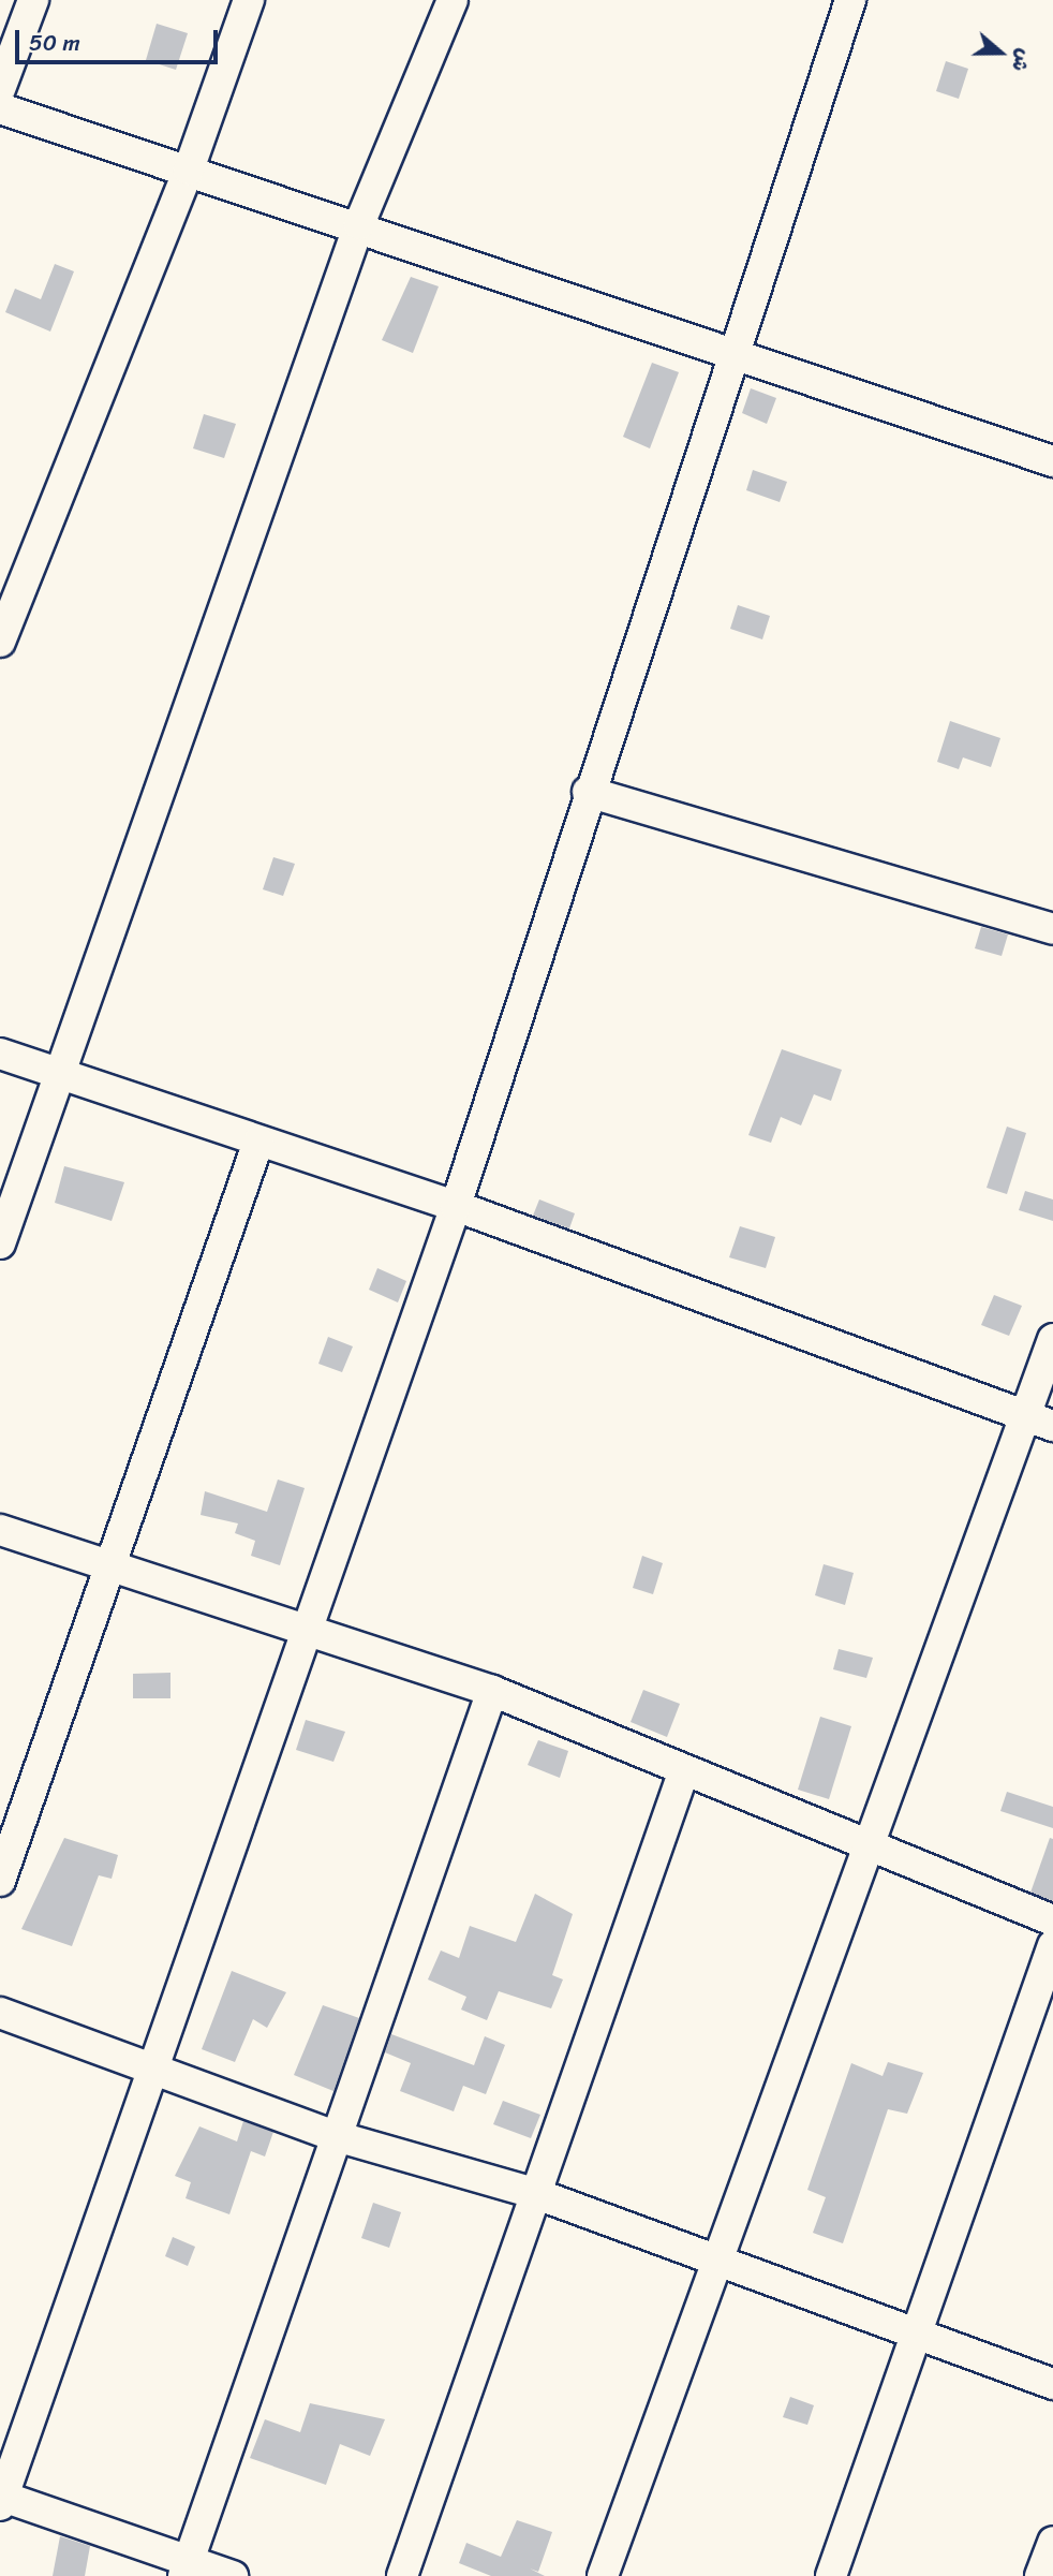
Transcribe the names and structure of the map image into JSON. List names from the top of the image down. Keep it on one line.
{"scale_bar":"50 m","north":"right"}
